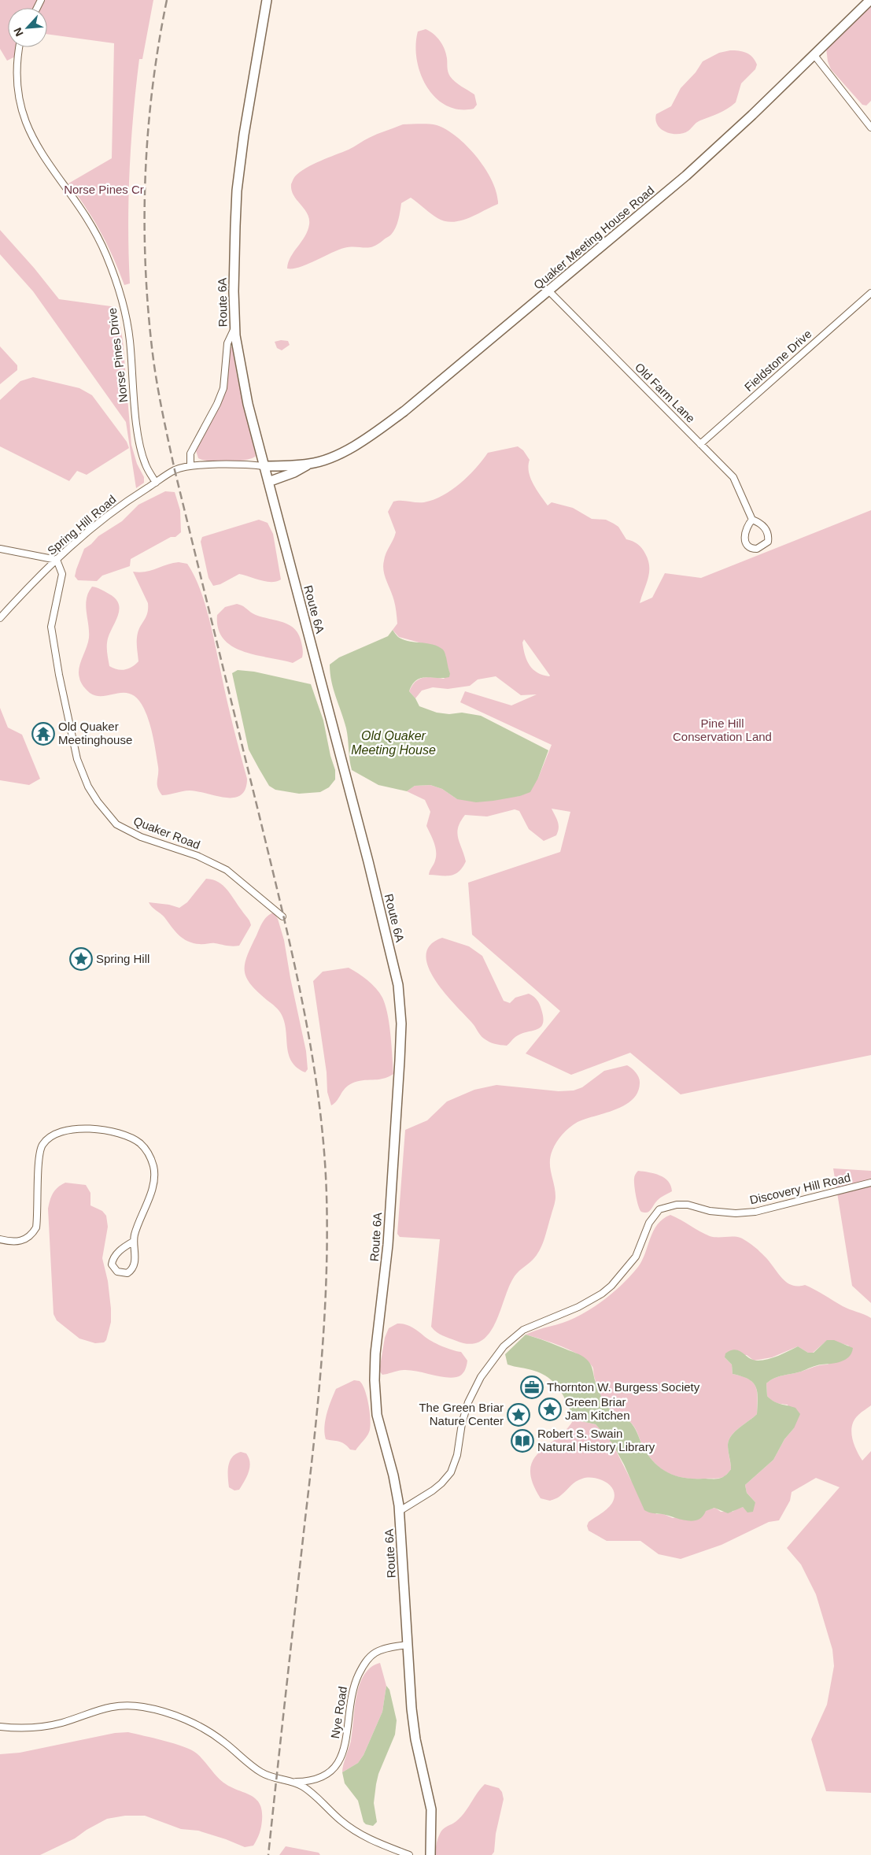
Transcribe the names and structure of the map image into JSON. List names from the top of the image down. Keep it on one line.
{"streets":{"main road":["Quaker Meeting House Road","Route 6A"],"street":["Norse Pines Drive","Fieldstone Drive","Old Farm Lane","Spring Hill Road","Quaker Road","Discovery Hill Road","Nye Road"]},"crossings":[["Quaker Meeting House Road","Route 6A"],["Quaker Meeting House Road","Old Farm Lane"],["Quaker Meeting House Road","Spring Hill Road"],["Route 6A","Spring Hill Road"],["Route 6A","Discovery Hill Road"],["Route 6A","Nye Road"],["Norse Pines Drive","Spring Hill Road"],["Fieldstone Drive","Old Farm Lane"],["Spring Hill Road","Quaker Road"]],"water":["Old Quaker Meeting House"],"parks":["Norse Pines Cr","Pine Hill Conservation Land"],"places":{"temple":["Old Quaker Meetinghouse"],"place":["Spring Hill","Green Briar Jam Kitchen","The Green Briar Nature Center"],"office":["Thornton W. Burgess Society"],"library":["Robert S. Swain Natural History Library"]},"north":"bottom left"}
